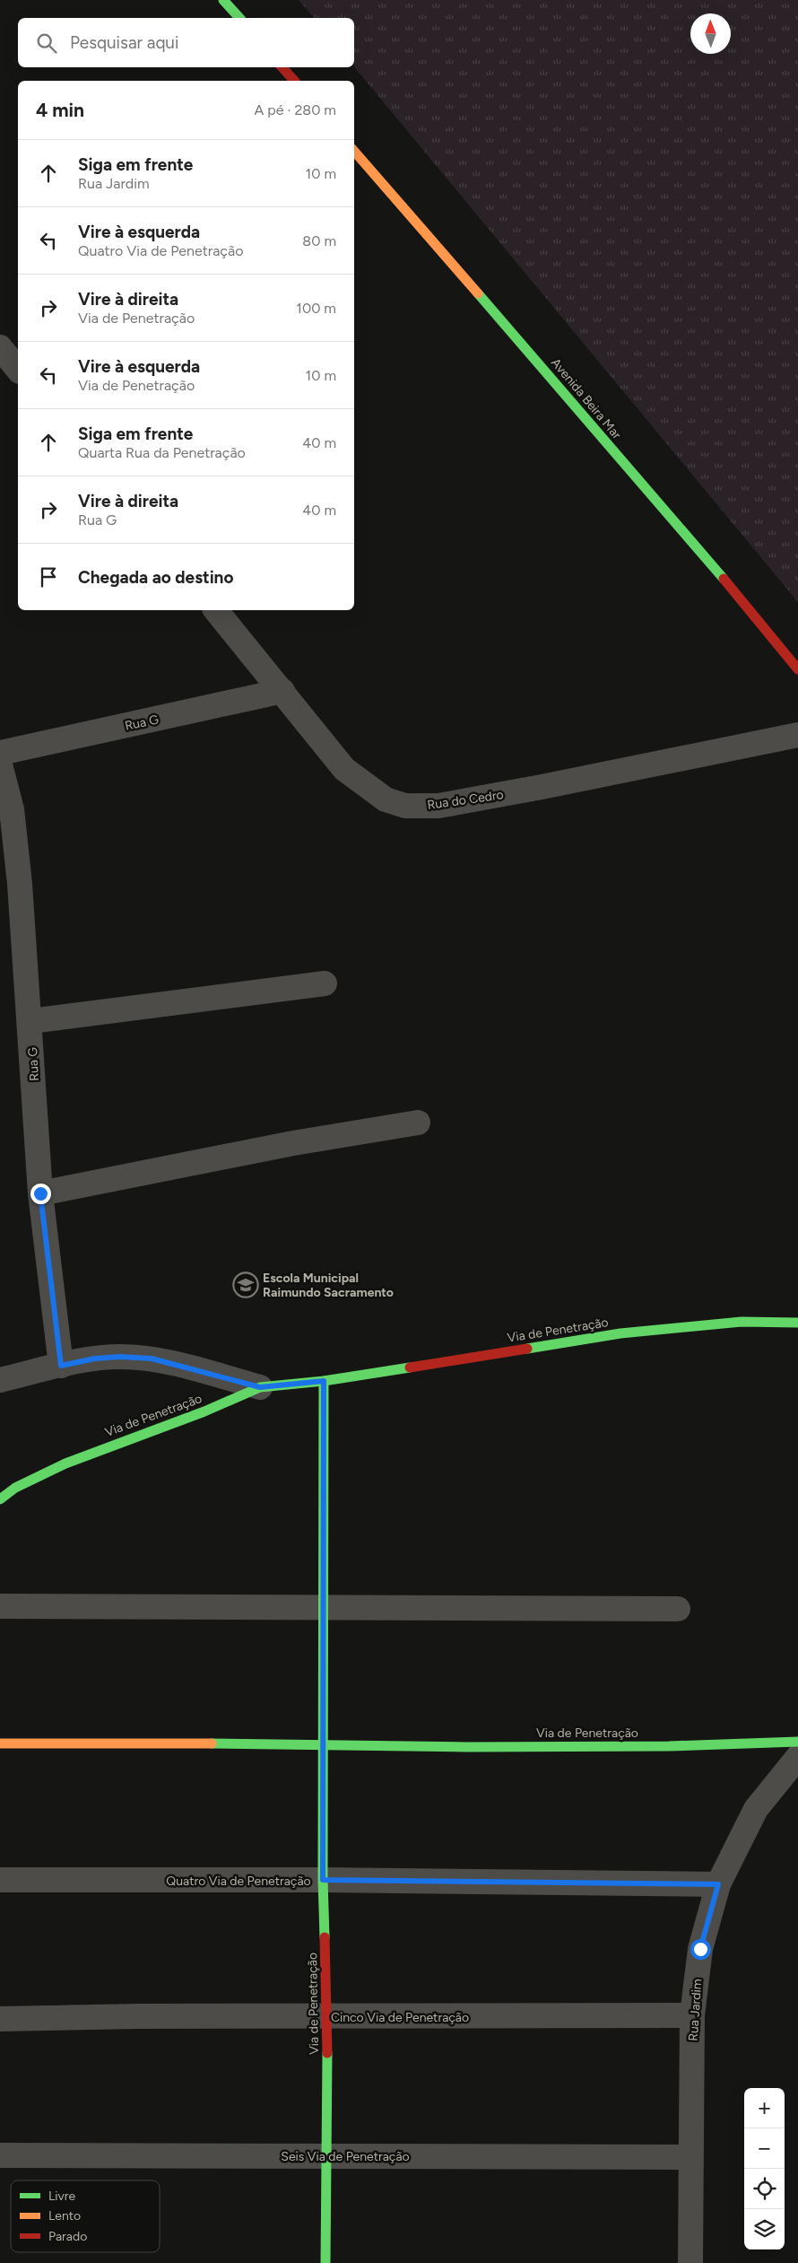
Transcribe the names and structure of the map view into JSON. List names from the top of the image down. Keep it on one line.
{"streets":{"street":["Avenida Beira Mar","Rua G","Rua do Cedro","Via de Penetração","Quatro Via de Penetração","Rua Jardim","Cinco Via de Penetração","Seis Via de Penetração"]},"crossings":[["Rua G","Rua do Cedro"],["Via de Penetração","Quatro Via de Penetração"],["Via de Penetração","Cinco Via de Penetração"],["Via de Penetração","Seis Via de Penetração"],["Quatro Via de Penetração","Rua Jardim"],["Rua Jardim","Cinco Via de Penetração"],["Rua Jardim","Seis Via de Penetração"]],"places":{"school or university":["Escola Municipal Raimundo Sacramento"]},"legend":["Livre","Lento","Parado"],"north":"top","page":{"search":"Pesquisar aqui","heading":["4 min","A pé · 280 m"],"list":[["Siga em frente","Rua Jardim","10 m"],["Vire à esquerda","Quatro Via de Penetração","80 m"],["Vire à direita","Via de Penetração","100 m"],["Vire à esquerda","Via de Penetração","10 m"],["Siga em frente","Quarta Rua da Penetração","40 m"],["Vire à direita","Rua G","40 m"],"Chegada ao destino"],"map_buttons":["+","−"]}}
